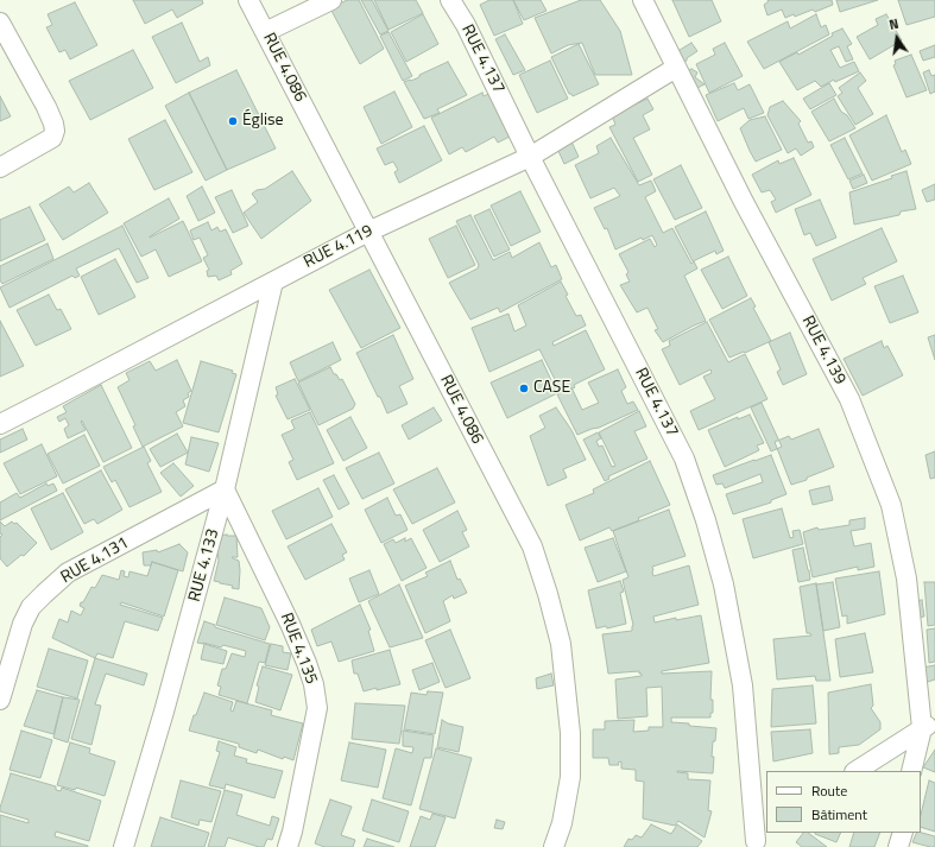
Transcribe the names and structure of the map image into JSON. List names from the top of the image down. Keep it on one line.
{"streets":{"street":["RUE 4.137","RUE 4.086","RUE 4.119","RUE 4.139","RUE 4.131","RUE 4.133","RUE 4.135"]},"crossings":[["RUE 4.137","RUE 4.119"],["RUE 4.086","RUE 4.119"],["RUE 4.119","RUE 4.139"],["RUE 4.119","RUE 4.133"],["RUE 4.131","RUE 4.133"],["RUE 4.131","RUE 4.135"],["RUE 4.133","RUE 4.135"]],"places":["Église","CASE"],"legend":["Route","Bâtiment"],"north":"top"}
